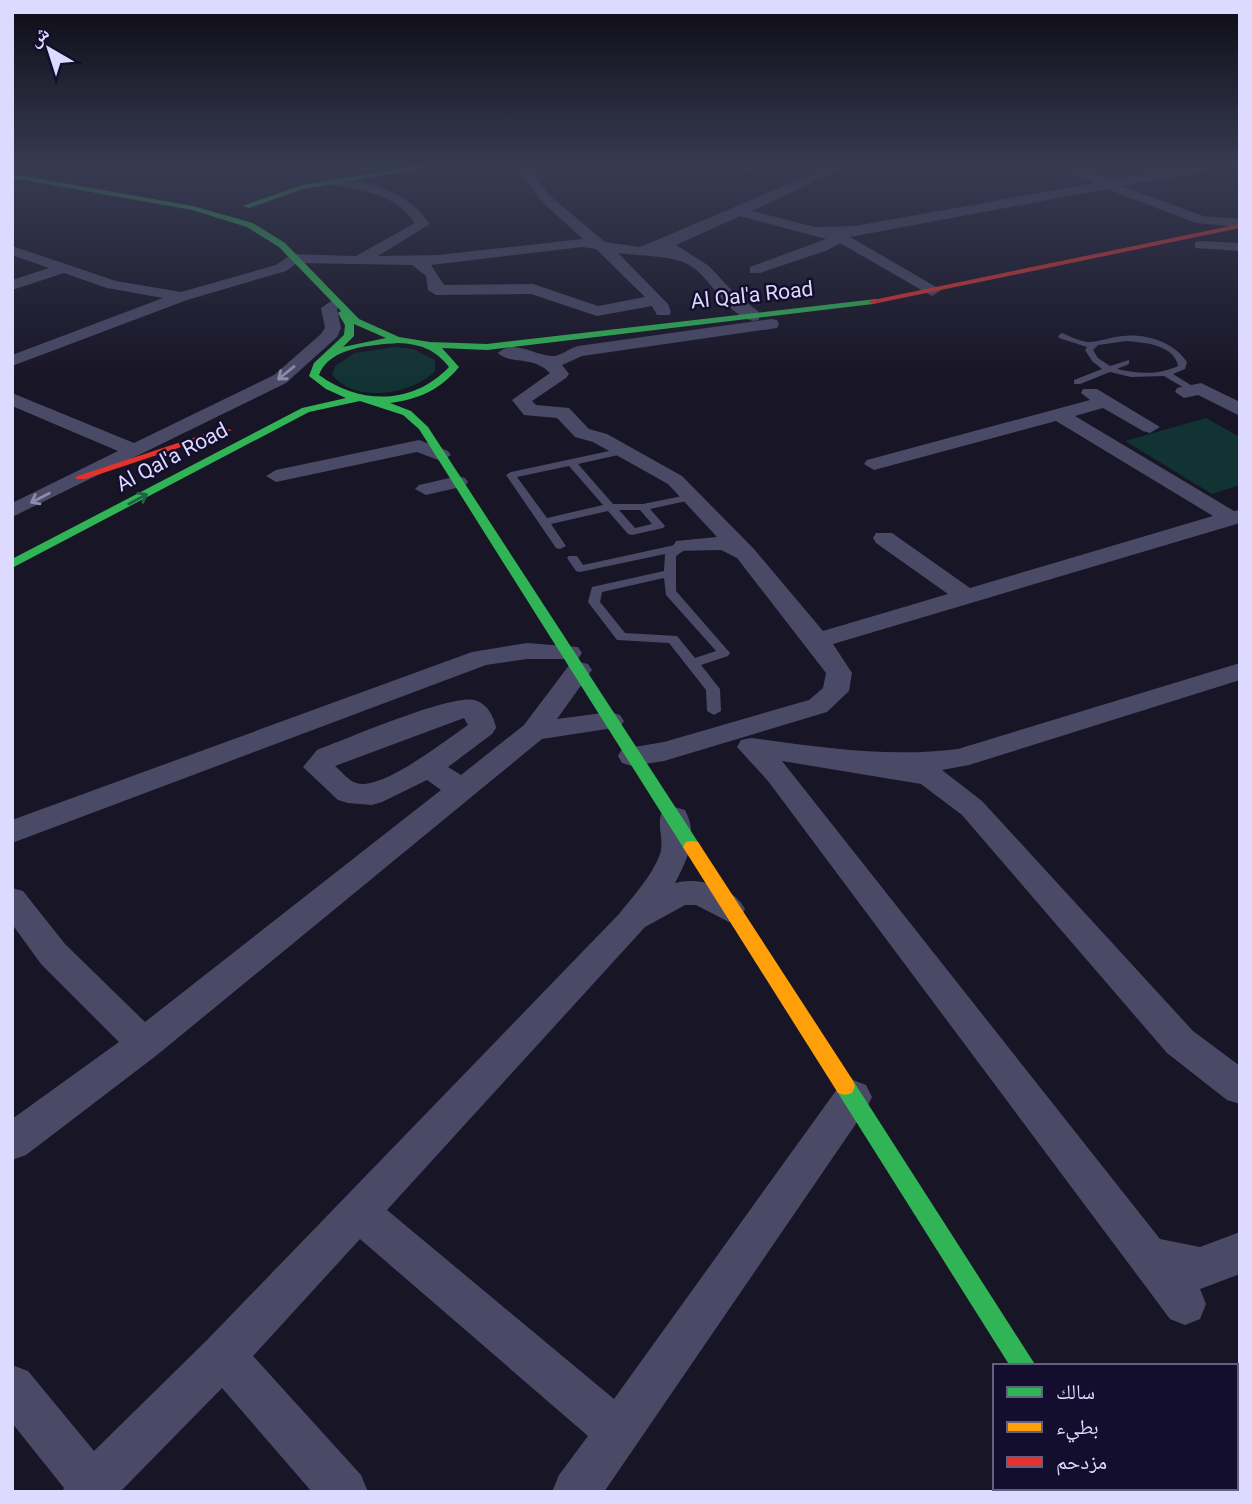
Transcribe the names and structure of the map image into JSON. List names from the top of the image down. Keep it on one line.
{"streets":{"main road":["Al Qal'a Road"]},"legend":["سالك","بطيء","مزدحم"],"north":"top left"}
